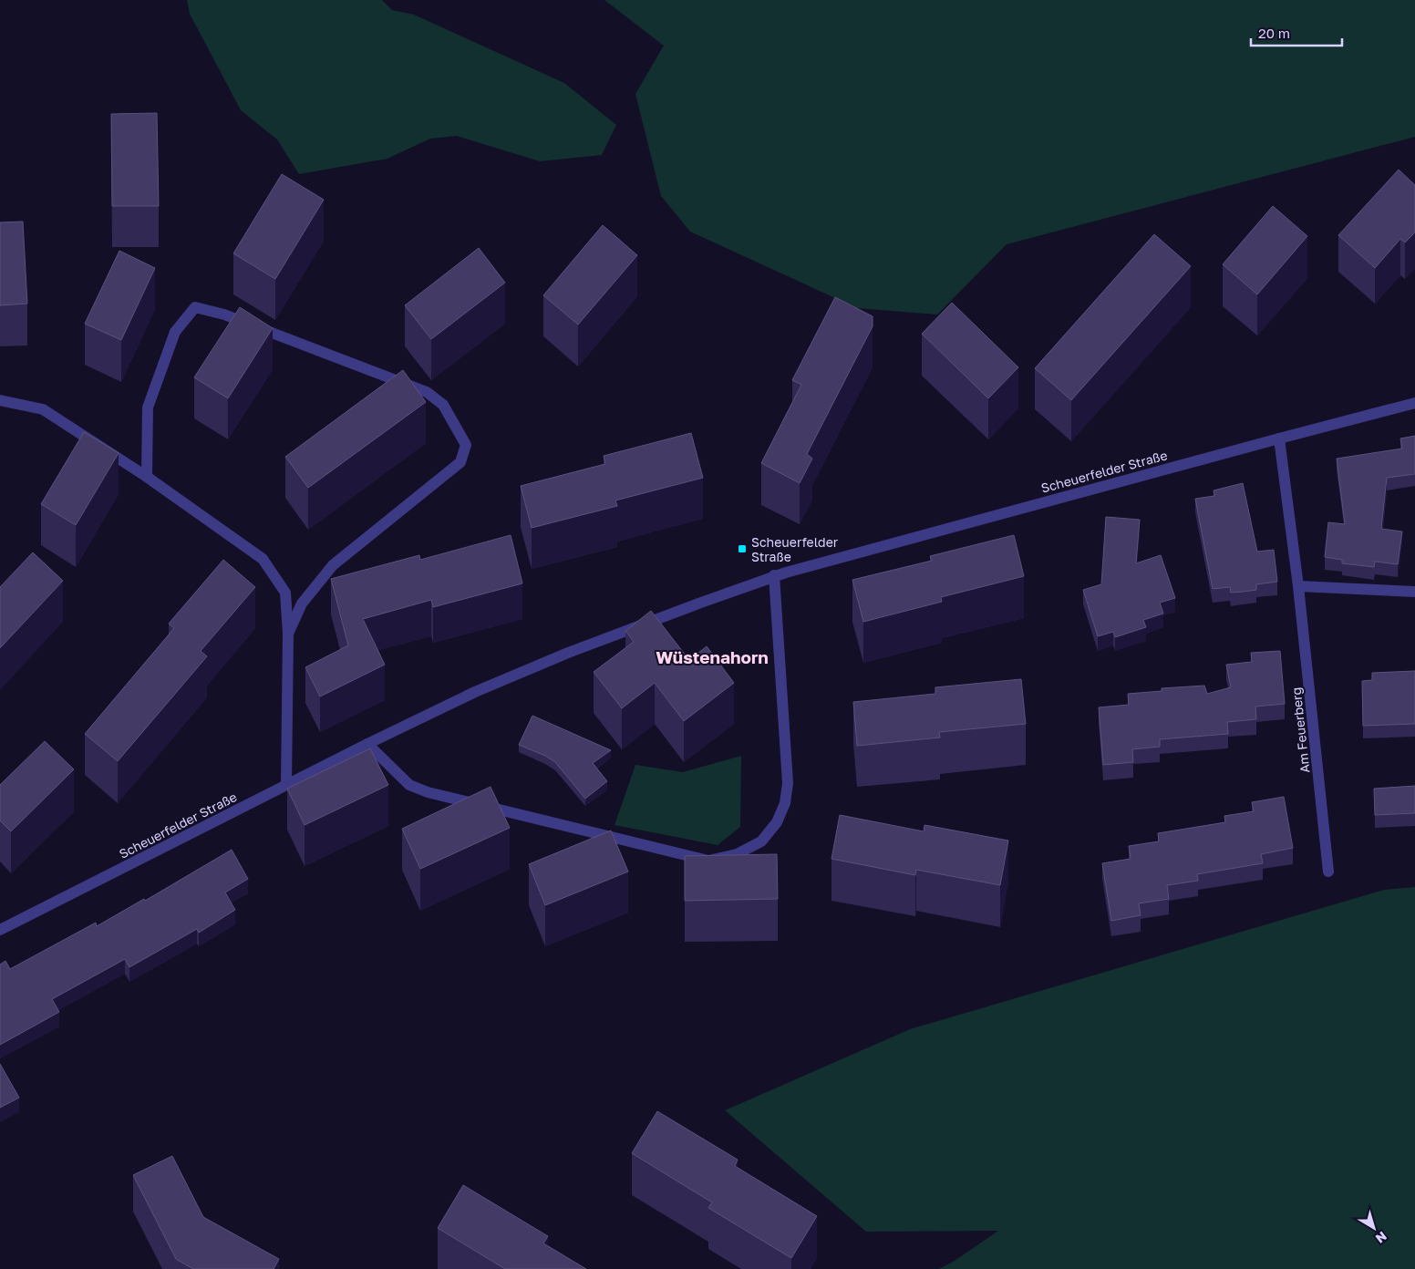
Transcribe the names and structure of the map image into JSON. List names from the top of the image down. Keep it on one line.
{"streets":{"street":["Scheuerfelder Straße","Am Feuerberg"]},"crossings":[["Scheuerfelder Straße","Am Feuerberg"]],"districts":["Wüstenahorn"],"places":{"transit":["Scheuerfelder Straße"]},"scale_bar":"20 m","north":"bottom right"}
